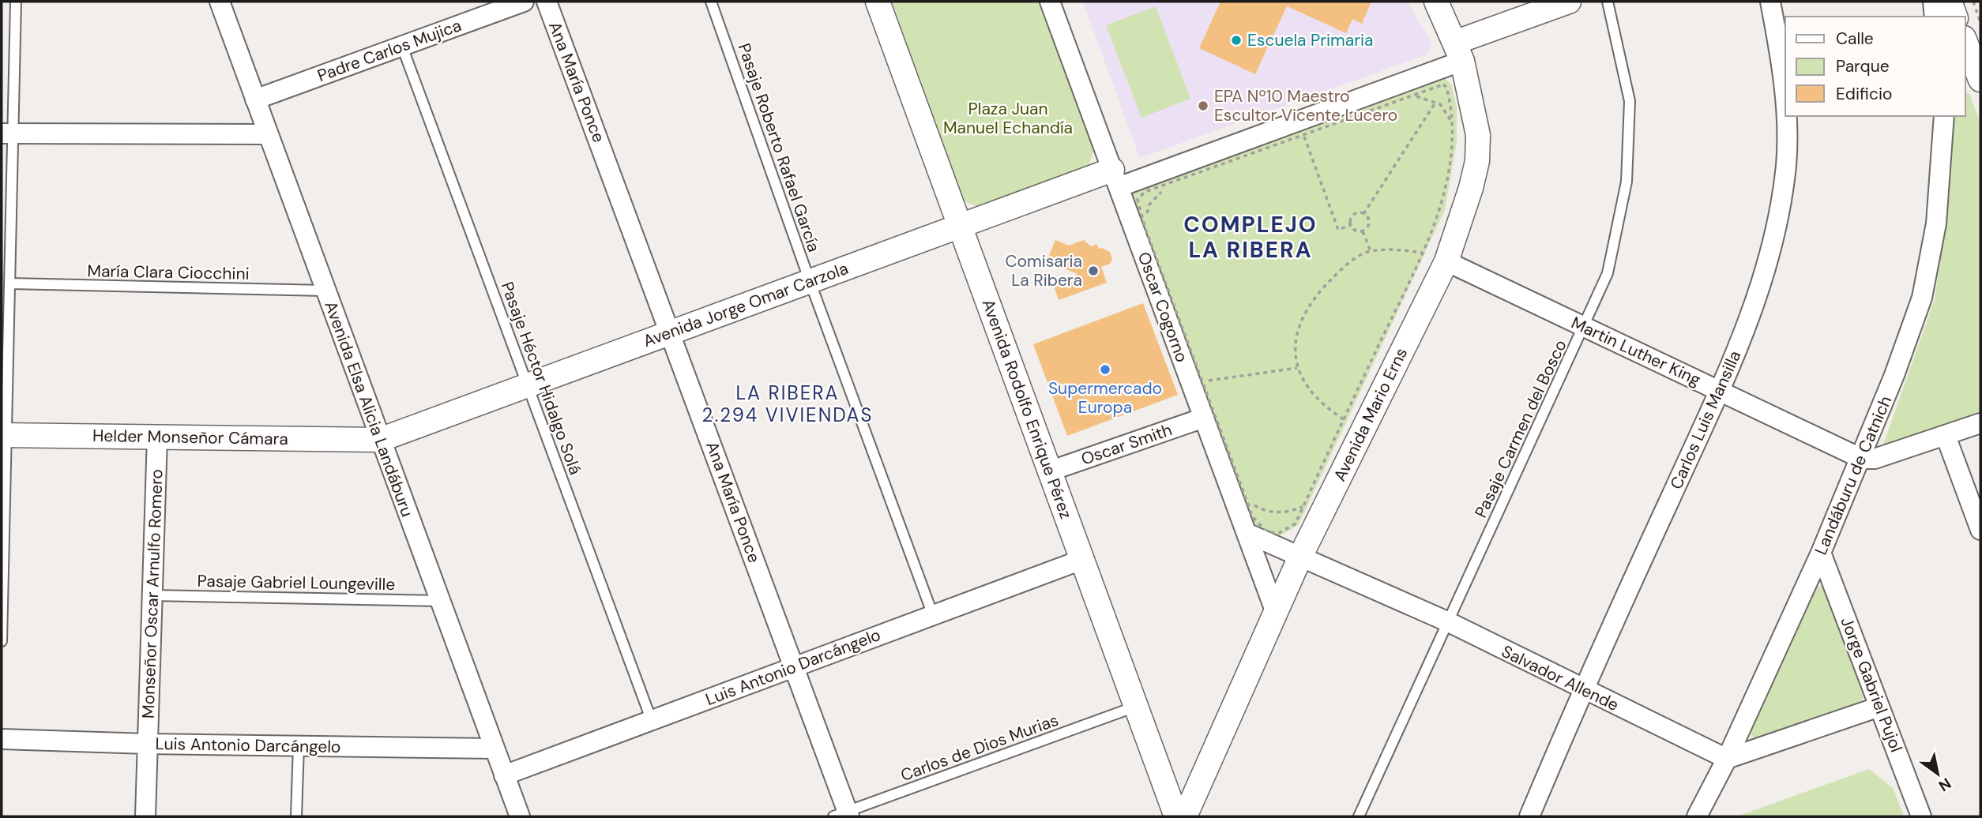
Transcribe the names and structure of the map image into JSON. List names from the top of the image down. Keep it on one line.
{"streets":{"street":["Padre Carlos Mujica","Ana María Ponce","Avenida Jorge Omar Carzola","Oscar Cogorno","Martin Luther King","Avenida Elsa Alicia Landáburu","Avenida Rodolfo Enrique Pérez","Avenida Mario Erns","Carlos Luis Mansilla","Helder Monseñor Cámara","Oscar Smith","Landáburu de Catnich","Monseñor Oscar Arnulfo Romero","Luis Antonio Darcángelo","Salvador Allende","Jorge Gabriel Pujol"],"lane":["Pasaje Roberto Rafael García","María Clara Ciocchini","Pasaje Héctor Hidalgo Solá","Pasaje Carmen del Bosco","Pasaje Gabriel Loungeville","Carlos de Dios Murias"]},"crossings":[["Padre Carlos Mujica","Pasaje Héctor Hidalgo Solá"],["Padre Carlos Mujica","Avenida Elsa Alicia Landáburu"],["Ana María Ponce","Avenida Jorge Omar Carzola"],["Ana María Ponce","Luis Antonio Darcángelo"],["Ana María Ponce","Carlos de Dios Murias"],["Pasaje Roberto Rafael García","Avenida Jorge Omar Carzola"],["Pasaje Roberto Rafael García","Luis Antonio Darcángelo"],["María Clara Ciocchini","Avenida Elsa Alicia Landáburu"],["Avenida Jorge Omar Carzola","Oscar Cogorno"],["Avenida Jorge Omar Carzola","Pasaje Héctor Hidalgo Solá"],["Avenida Jorge Omar Carzola","Avenida Elsa Alicia Landáburu"],["Avenida Jorge Omar Carzola","Avenida Rodolfo Enrique Pérez"],["Avenida Jorge Omar Carzola","Avenida Mario Erns"],["Avenida Jorge Omar Carzola","Helder Monseñor Cámara"],["Oscar Cogorno","Avenida Mario Erns"],["Oscar Cogorno","Oscar Smith"],["Oscar Cogorno","Salvador Allende"],["Martin Luther King","Avenida Mario Erns"],["Martin Luther King","Carlos Luis Mansilla"],["Martin Luther King","Pasaje Carmen del Bosco"],["Martin Luther King","Landáburu de Catnich"],["Pasaje Héctor Hidalgo Solá","Luis Antonio Darcángelo"],["Avenida Elsa Alicia Landáburu","Helder Monseñor Cámara"],["Avenida Elsa Alicia Landáburu","Pasaje Gabriel Loungeville"],["Avenida Elsa Alicia Landáburu","Luis Antonio Darcángelo"],["Avenida Rodolfo Enrique Pérez","Oscar Smith"],["Avenida Rodolfo Enrique Pérez","Luis Antonio Darcángelo"],["Avenida Rodolfo Enrique Pérez","Carlos de Dios Murias"],["Avenida Mario Erns","Salvador Allende"],["Carlos Luis Mansilla","Salvador Allende"],["Pasaje Carmen del Bosco","Salvador Allende"],["Helder Monseñor Cámara","Monseñor Oscar Arnulfo Romero"],["Landáburu de Catnich","Salvador Allende"],["Landáburu de Catnich","Jorge Gabriel Pujol"],["Pasaje Gabriel Loungeville","Monseñor Oscar Arnulfo Romero"],["Monseñor Oscar Arnulfo Romero","Luis Antonio Darcángelo"]],"districts":["COMPLEJO LA RIBERA","LA RIBERA 2.294 VIVIENDAS"],"parks":["Plaza Juan Manuel Echandía"],"places":["Escuela Primaria","EPA Nº10 Maestro Escultor Vicente Lucero","Comisaria La Ribera","Supermercado Europa"],"legend":["Calle","Parque","Edificio"],"north":"bottom right"}
